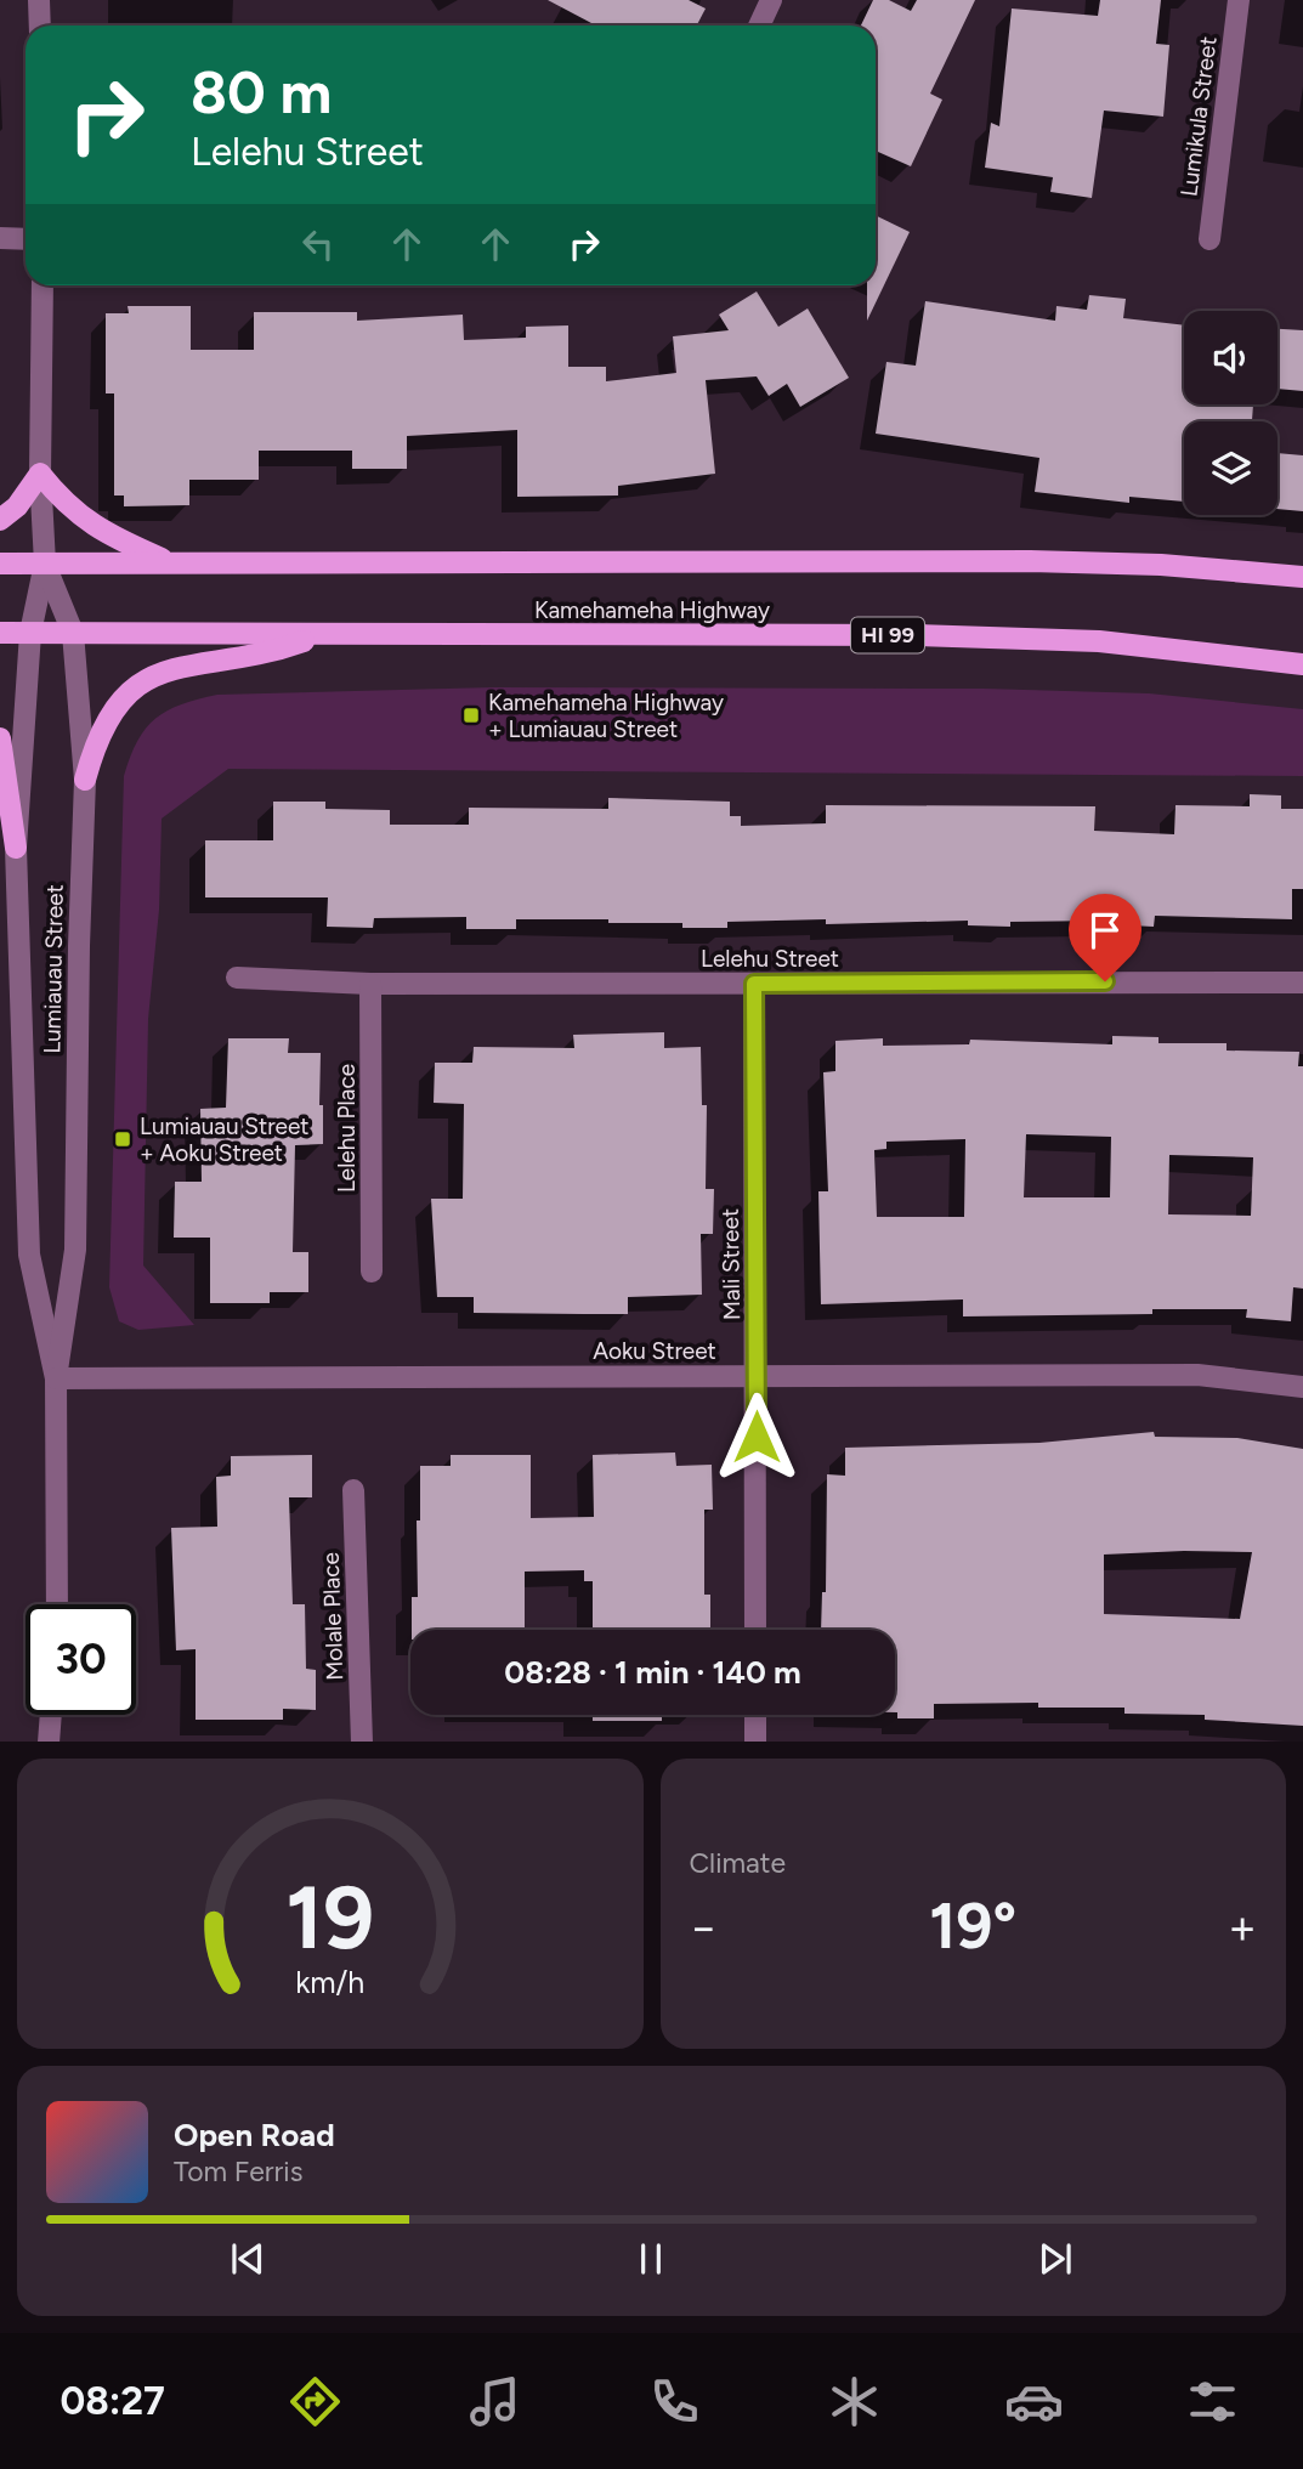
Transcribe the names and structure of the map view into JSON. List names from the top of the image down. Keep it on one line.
{"streets":{"main road":["Kamehameha Highway","HI 99"],"street":["Lumikula Street","Lelehu Street","Lumiauau Street","Lelehu Place","Mali Street","Aoku Street","Molale Place"]},"crossings":[["Kamehameha Highway","Lumiauau Street"],["Lelehu Street","Lelehu Place"],["Lelehu Street","Mali Street"],["Lumiauau Street","Aoku Street"],["Mali Street","Aoku Street"]],"places":{"transit":["Kamehameha Highway + Lumiauau Street","Lumiauau Street + Aoku Street"]},"page":{"turn":["80 m","Lelehu Street"],"limit":"30","trip":"08:28 · 1 min · 140 m","tile":"Climate","heat":["−","19°","+"],"song":["Open Road","Tom Ferris"],"tabs":"08:27","gauge":["19","km/h"]}}
